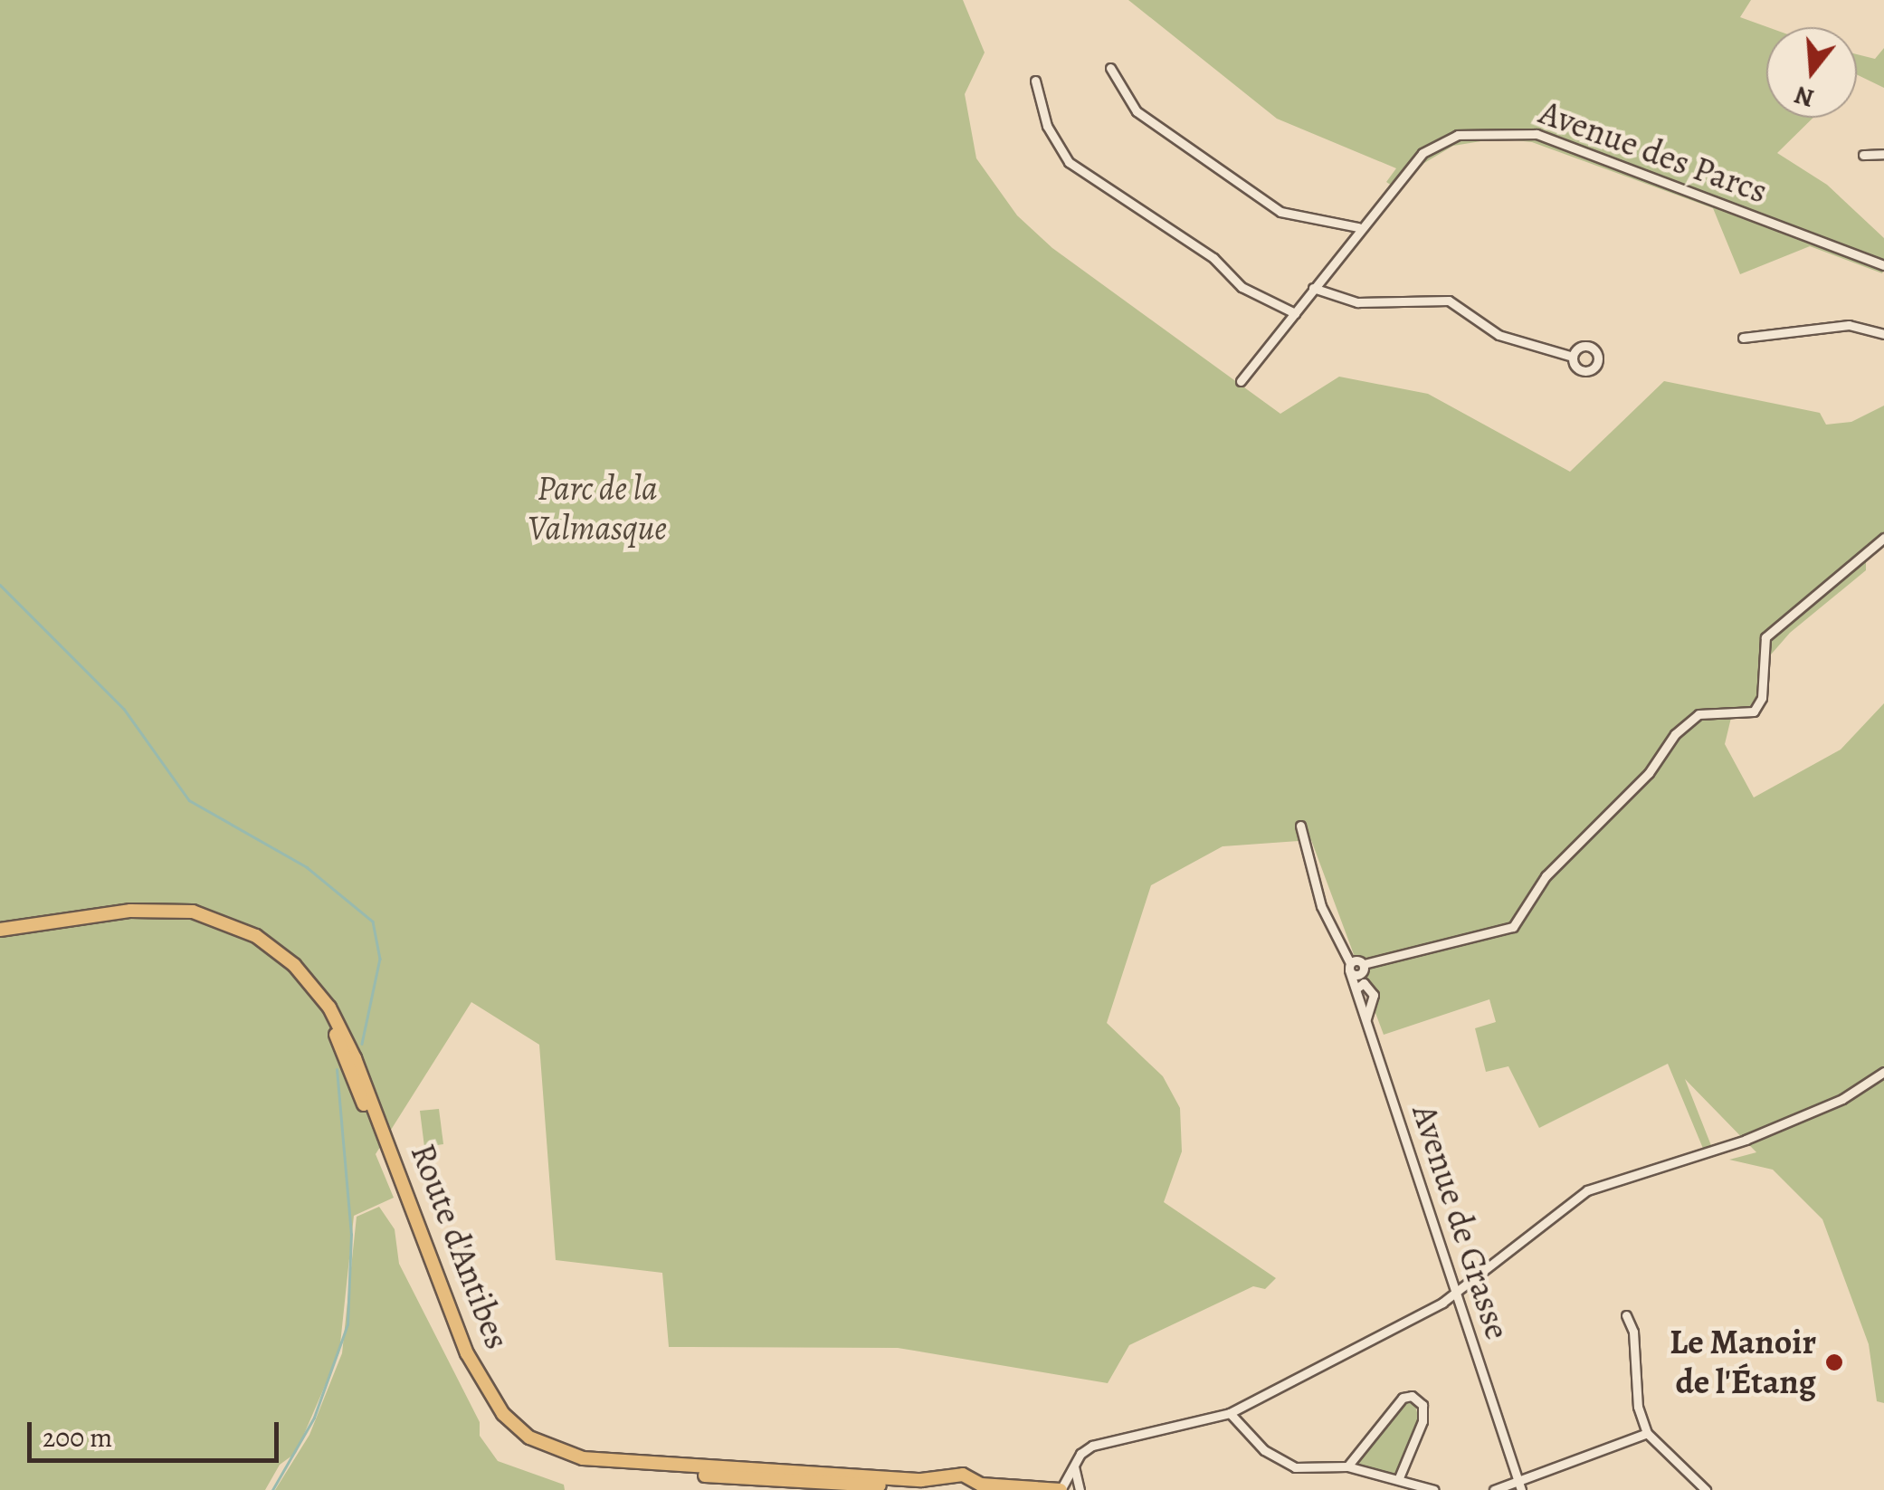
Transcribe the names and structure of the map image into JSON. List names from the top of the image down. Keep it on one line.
{"streets":{"main road":["Route d'Antibes"],"street":["Avenue des Parcs","Avenue de Grasse"]},"parks":["Parc de la Valmasque"],"places":["Le Manoir de l'Étang"],"scale_bar":"200 m","north":"bottom"}
